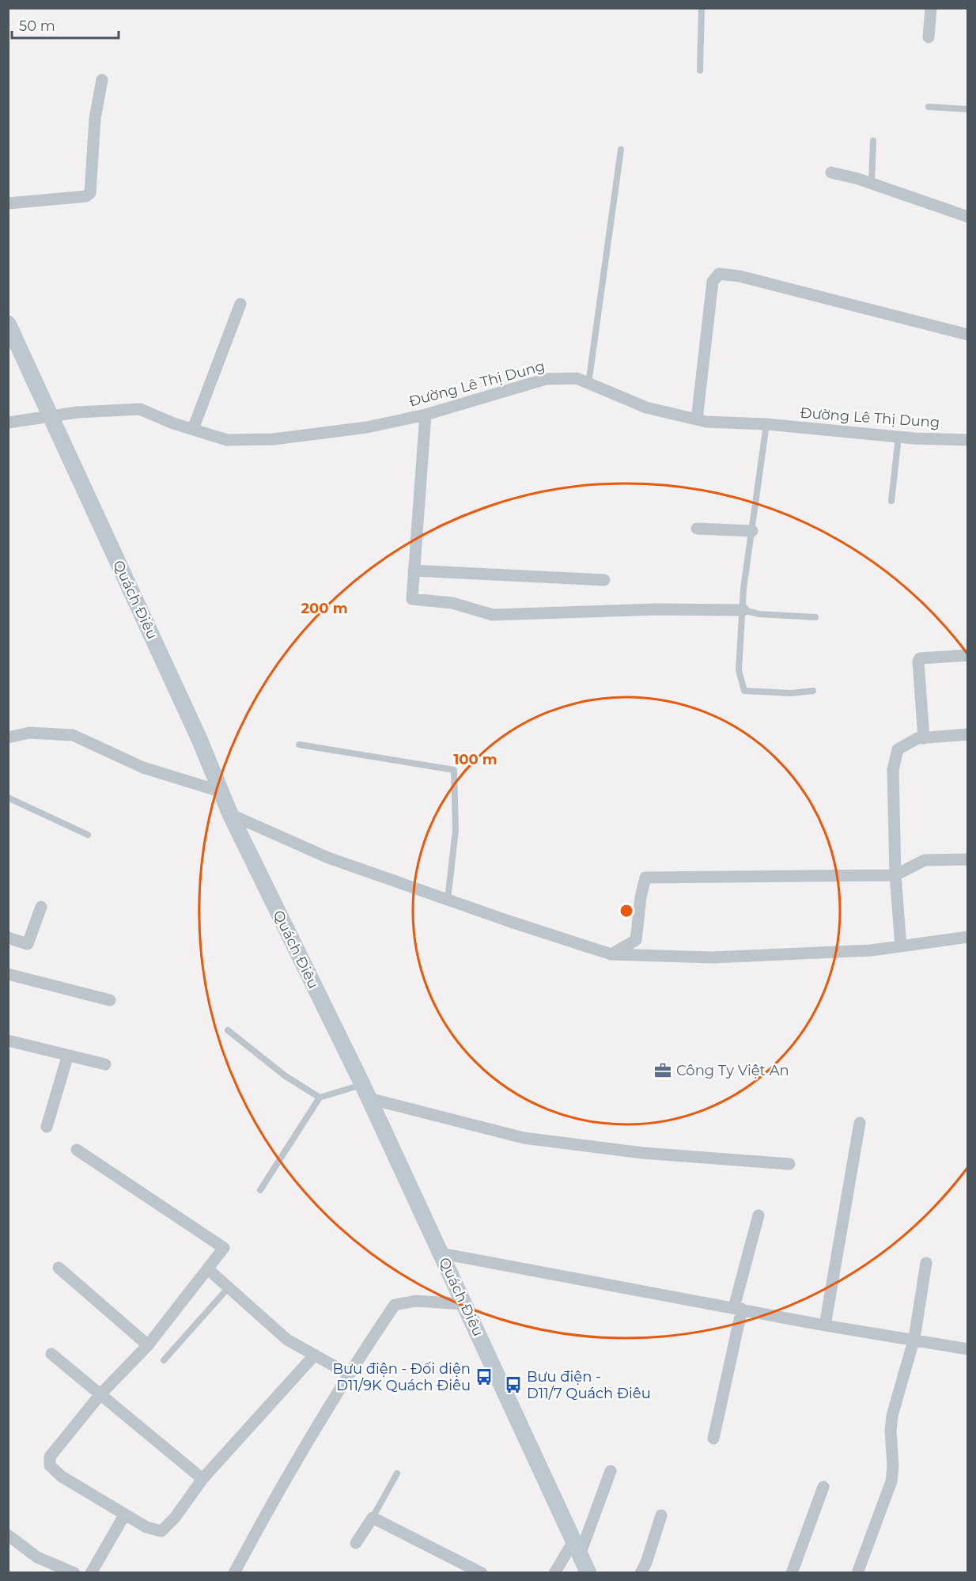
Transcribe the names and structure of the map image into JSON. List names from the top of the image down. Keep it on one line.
{"streets":{"main road":["Quách Điêu"],"street":["Đường Lê Thị Dung"]},"crossings":[["Đường Lê Thị Dung","Quách Điêu"]],"places":{"office":["Công Ty Việt An"],"bus stop":["Bưu điện - Đối diện D11/9K Quách Điêu","Bưu điện - D11/7 Quách Điêu"]},"scale_bar":"50 m","rings":["200 m","100 m"]}
